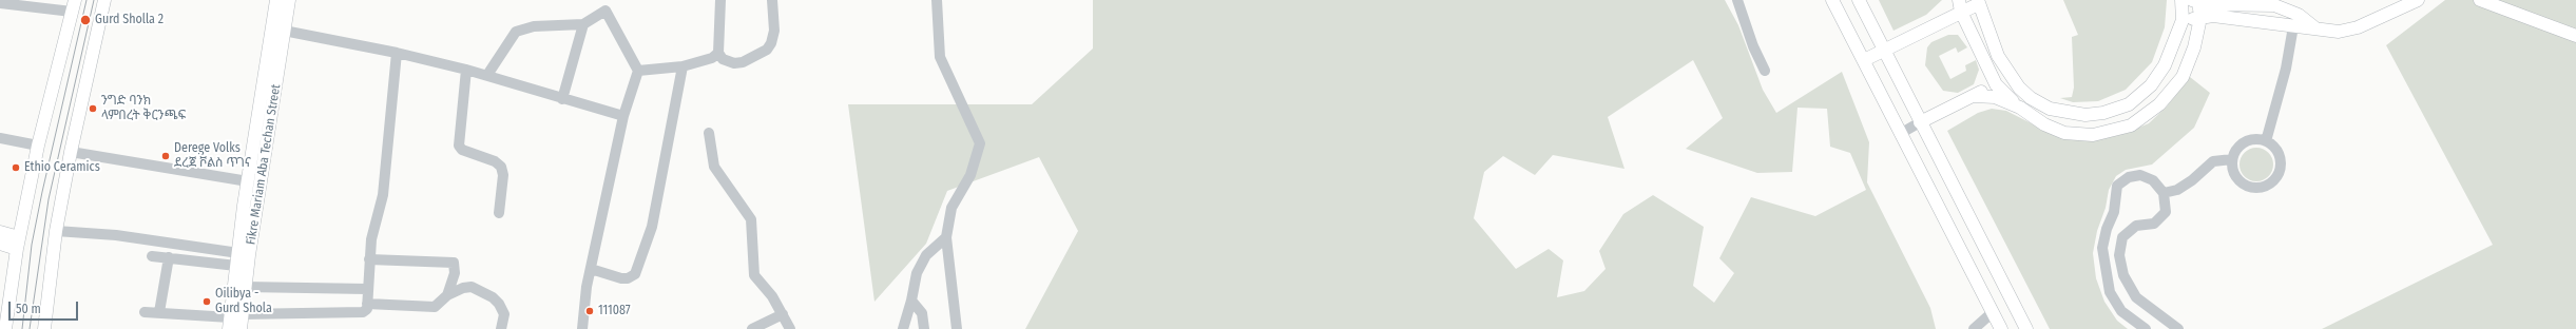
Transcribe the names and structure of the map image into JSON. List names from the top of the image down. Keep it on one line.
{"streets":{"main road":["Fikre Mariam Aba Techan Street"]},"places":["Gurd Sholla 2","ንግድ ባንክ ላምበረት ቅርንጫፍ","Derege Volks ደረጀ ቮልስ ጥገና","Ethio Ceramics","Oilibya - Gurd Shola","111087"],"scale_bar":"50 m"}
